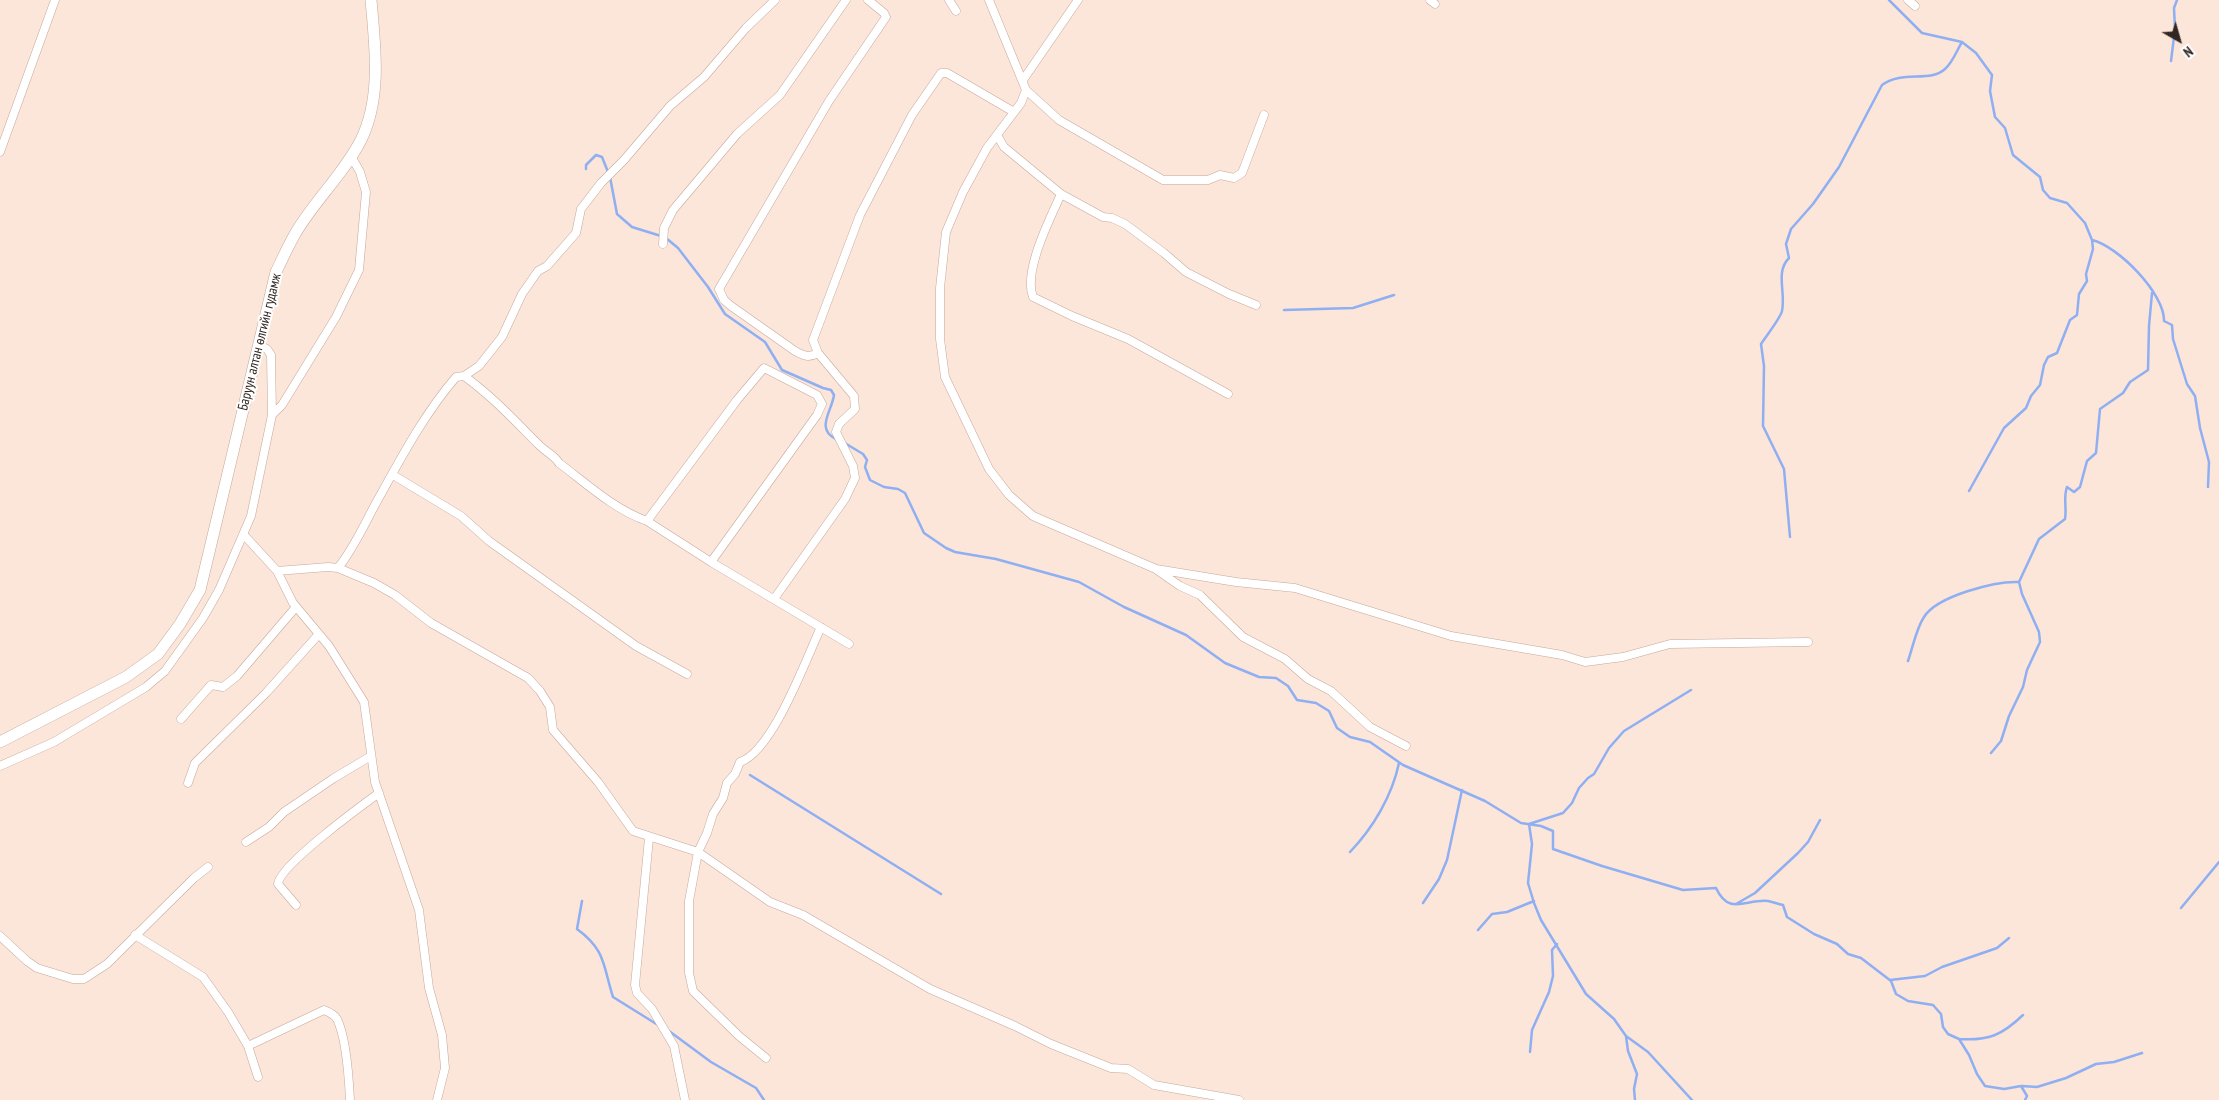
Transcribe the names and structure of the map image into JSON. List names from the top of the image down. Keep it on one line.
{"streets":{"main road":["Баруун алтан өлгийн гудамж"]},"north":"bottom right"}
